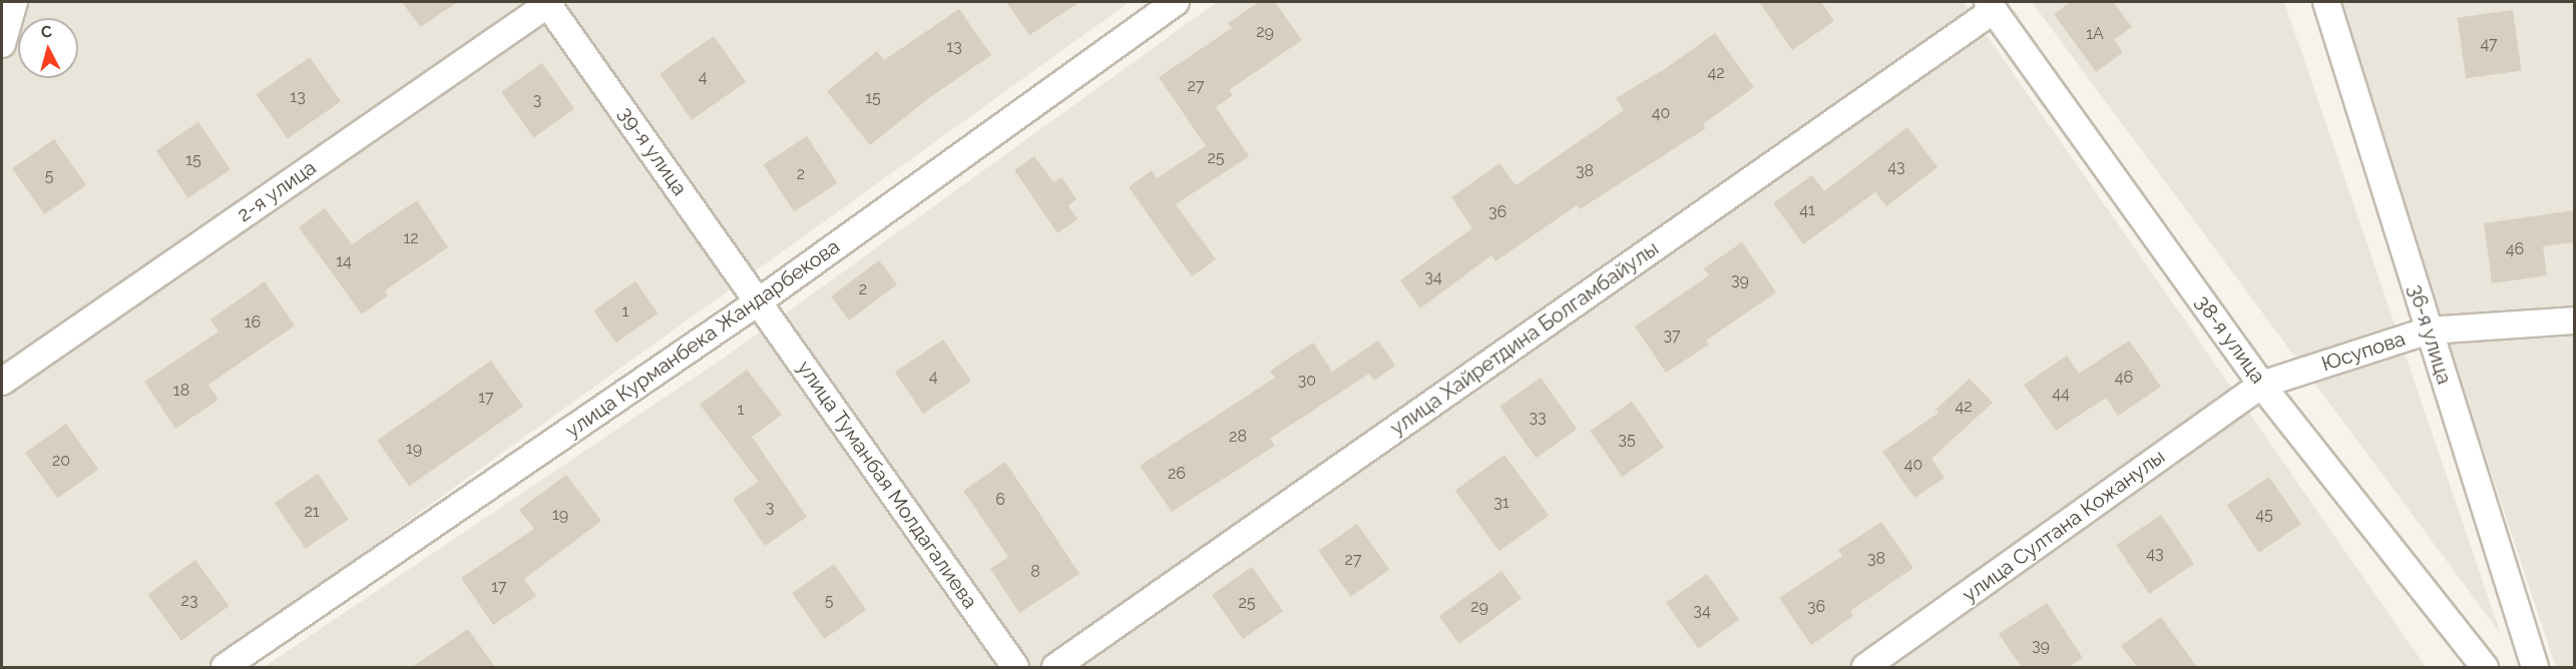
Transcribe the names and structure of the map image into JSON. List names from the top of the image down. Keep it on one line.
{"streets":{"street":["39-я улица","2-я улица","36-я улица","улица Курманбека Жандарбекова","улица Хайретдина Болгамбайулы","38-я улица","Юсупова","улица Туманбая Молдагалиева","улица Султана Кожанулы"]},"crossings":[["39-я улица","2-я улица"],["39-я улица","улица Курманбека Жандарбекова"],["39-я улица","улица Туманбая Молдагалиева"],["36-я улица","Юсупова"],["улица Курманбека Жандарбекова","улица Туманбая Молдагалиева"],["улица Хайретдина Болгамбайулы","38-я улица"],["38-я улица","Юсупова"],["38-я улица","улица Султана Кожанулы"],["Юсупова","улица Султана Кожанулы"]],"house_numbers":["29","1А","47","13","42","4","27","13","15","3","40","25","15","43","38","2","5","41","36","12","46","14","34","39","2","1","16","37","4","46","30","18","44","17","42","1","33","28","35","19","20","40","26","6","31","3","21","19","45","43","38","27","8","17","23","5","25","29","36","34","39"],"north":"top"}
